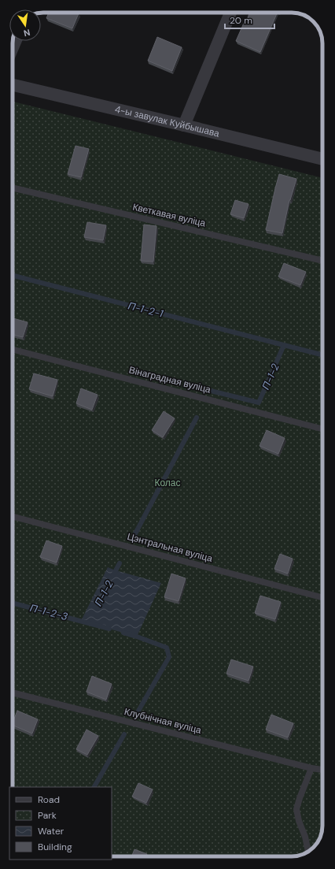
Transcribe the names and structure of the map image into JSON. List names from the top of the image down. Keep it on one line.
{"streets":{"street":["4-ы завулак Куйбышава"],"lane":["Кветкавая вуліца","Вінаградная вуліца","Цэнтральная вуліца","Клубнічная вуліца"]},"water":["П-1-2-1","П-1-2","П-1-2-3"],"parks":["Колас"],"legend":["Road","Park","Water","Building"],"scale_bar":"20 m","north":"bottom"}
